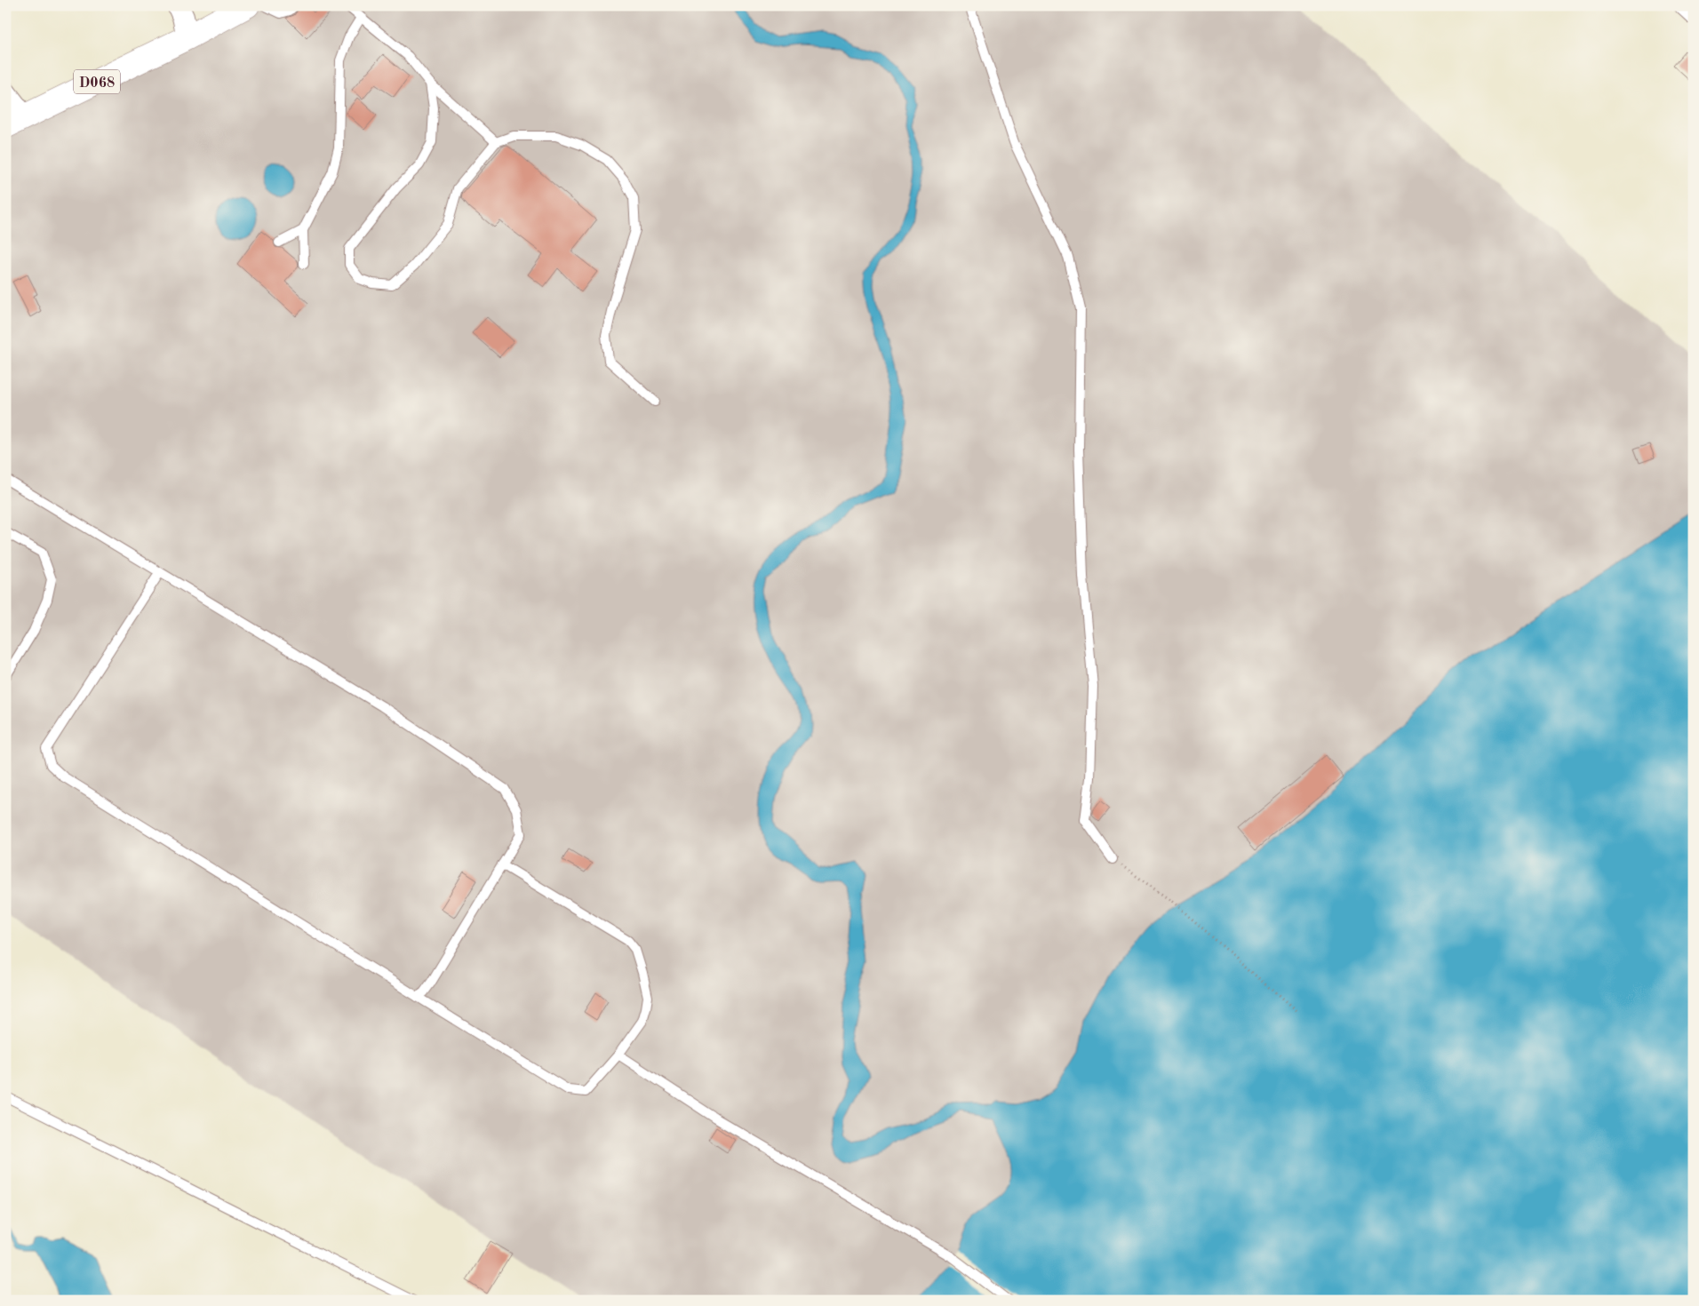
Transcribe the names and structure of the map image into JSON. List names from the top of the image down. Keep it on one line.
{"streets":{"main road":["D068"]}}
